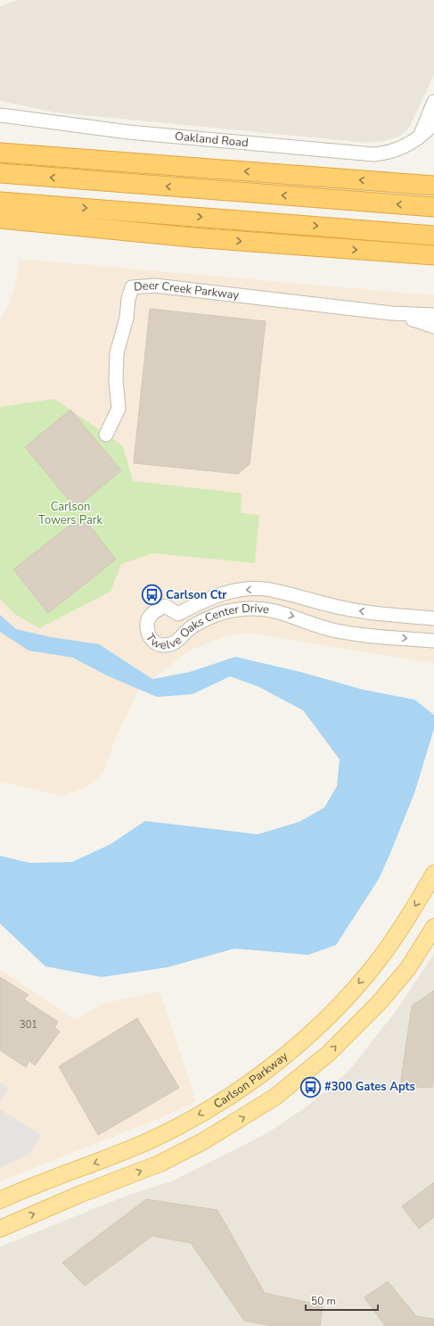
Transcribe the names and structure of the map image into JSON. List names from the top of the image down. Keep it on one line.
{"streets":{"main road":["Carlson Parkway"],"street":["Oakland Road","Deer Creek Parkway","Twelve Oaks Center Drive"]},"parks":["Carlson Towers Park"],"places":{"bus stop":["Carlson Ctr","#300 Gates Apts"]},"house_numbers":["301"],"scale_bar":"50 m"}
